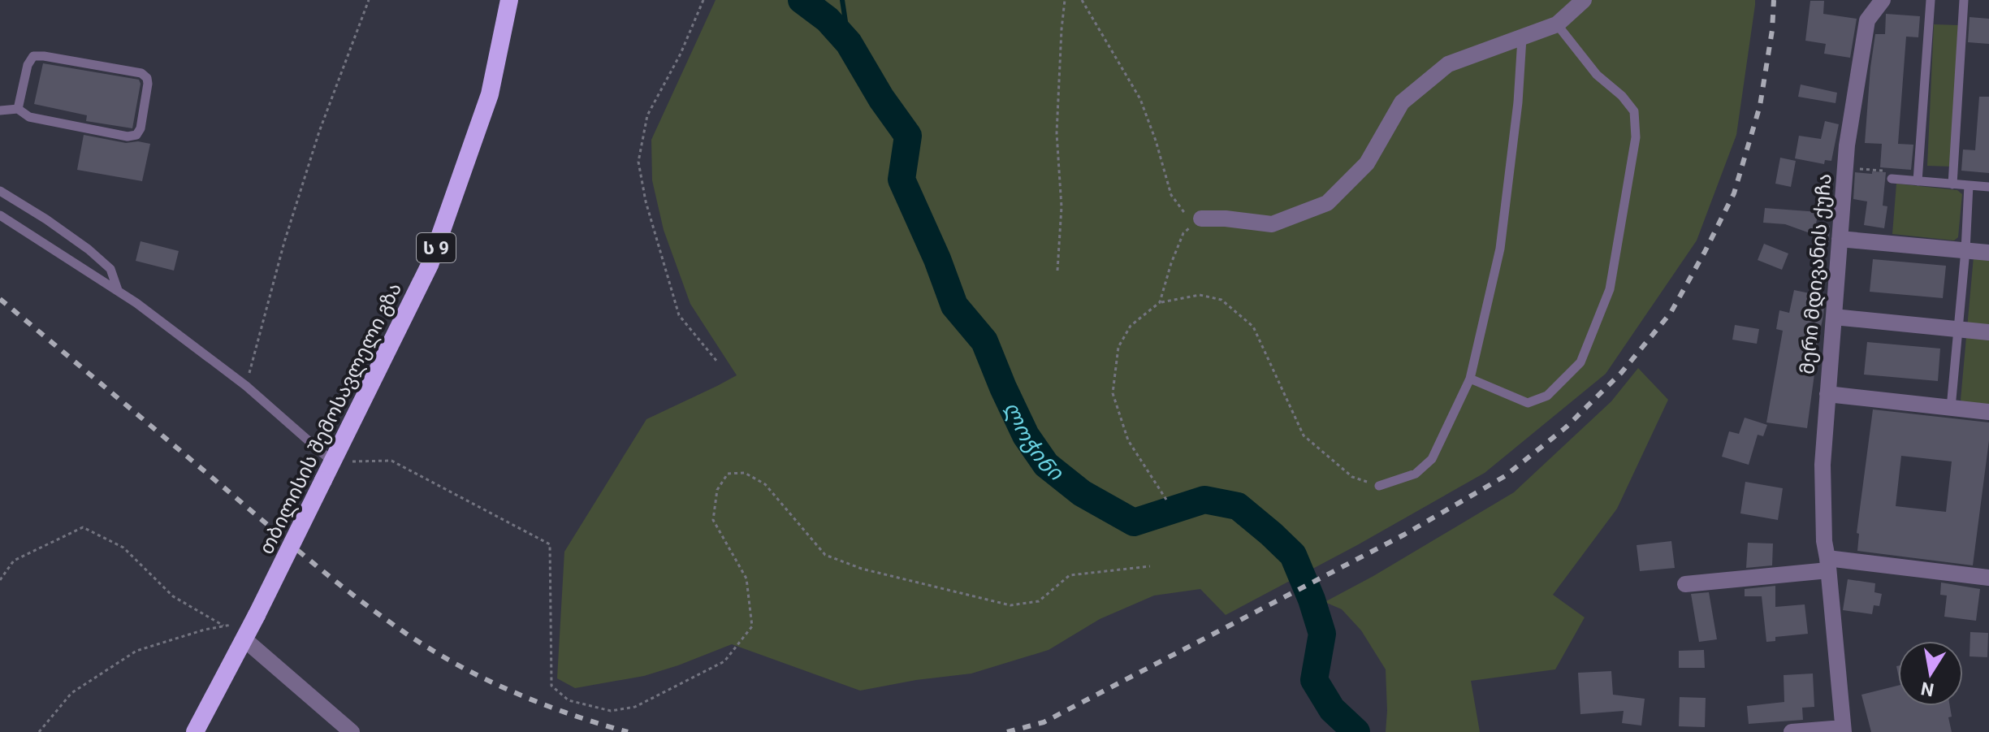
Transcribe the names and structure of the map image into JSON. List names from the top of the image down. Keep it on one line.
{"streets":{"highway":["ს 9","თბილისის შემოსავლელი გზა"],"street":["მერი მდივანის ქუჩა"]},"water":["ლოჭინი"],"north":"bottom"}
